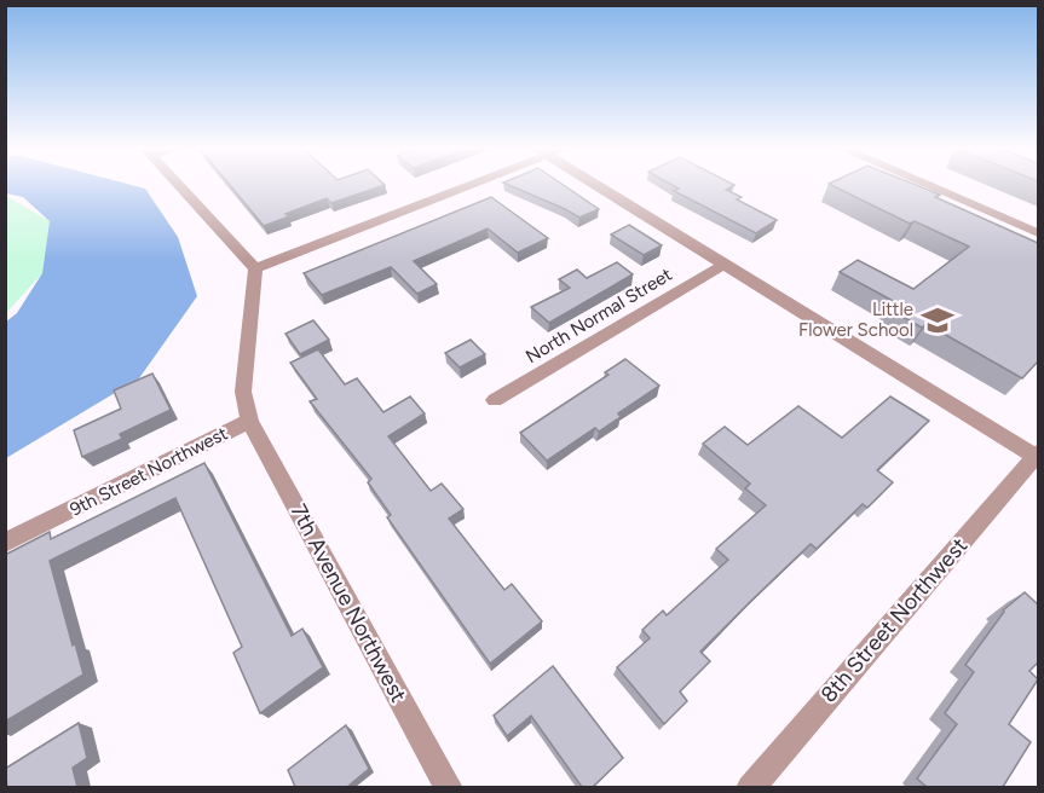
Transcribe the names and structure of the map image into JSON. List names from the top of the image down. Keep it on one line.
{"streets":{"street":["North Normal Street","9th Street Northwest","7th Avenue Northwest","8th Street Northwest"]},"crossings":[["9th Street Northwest","7th Avenue Northwest"]],"places":{"school or university":["Little Flower School"]}}
